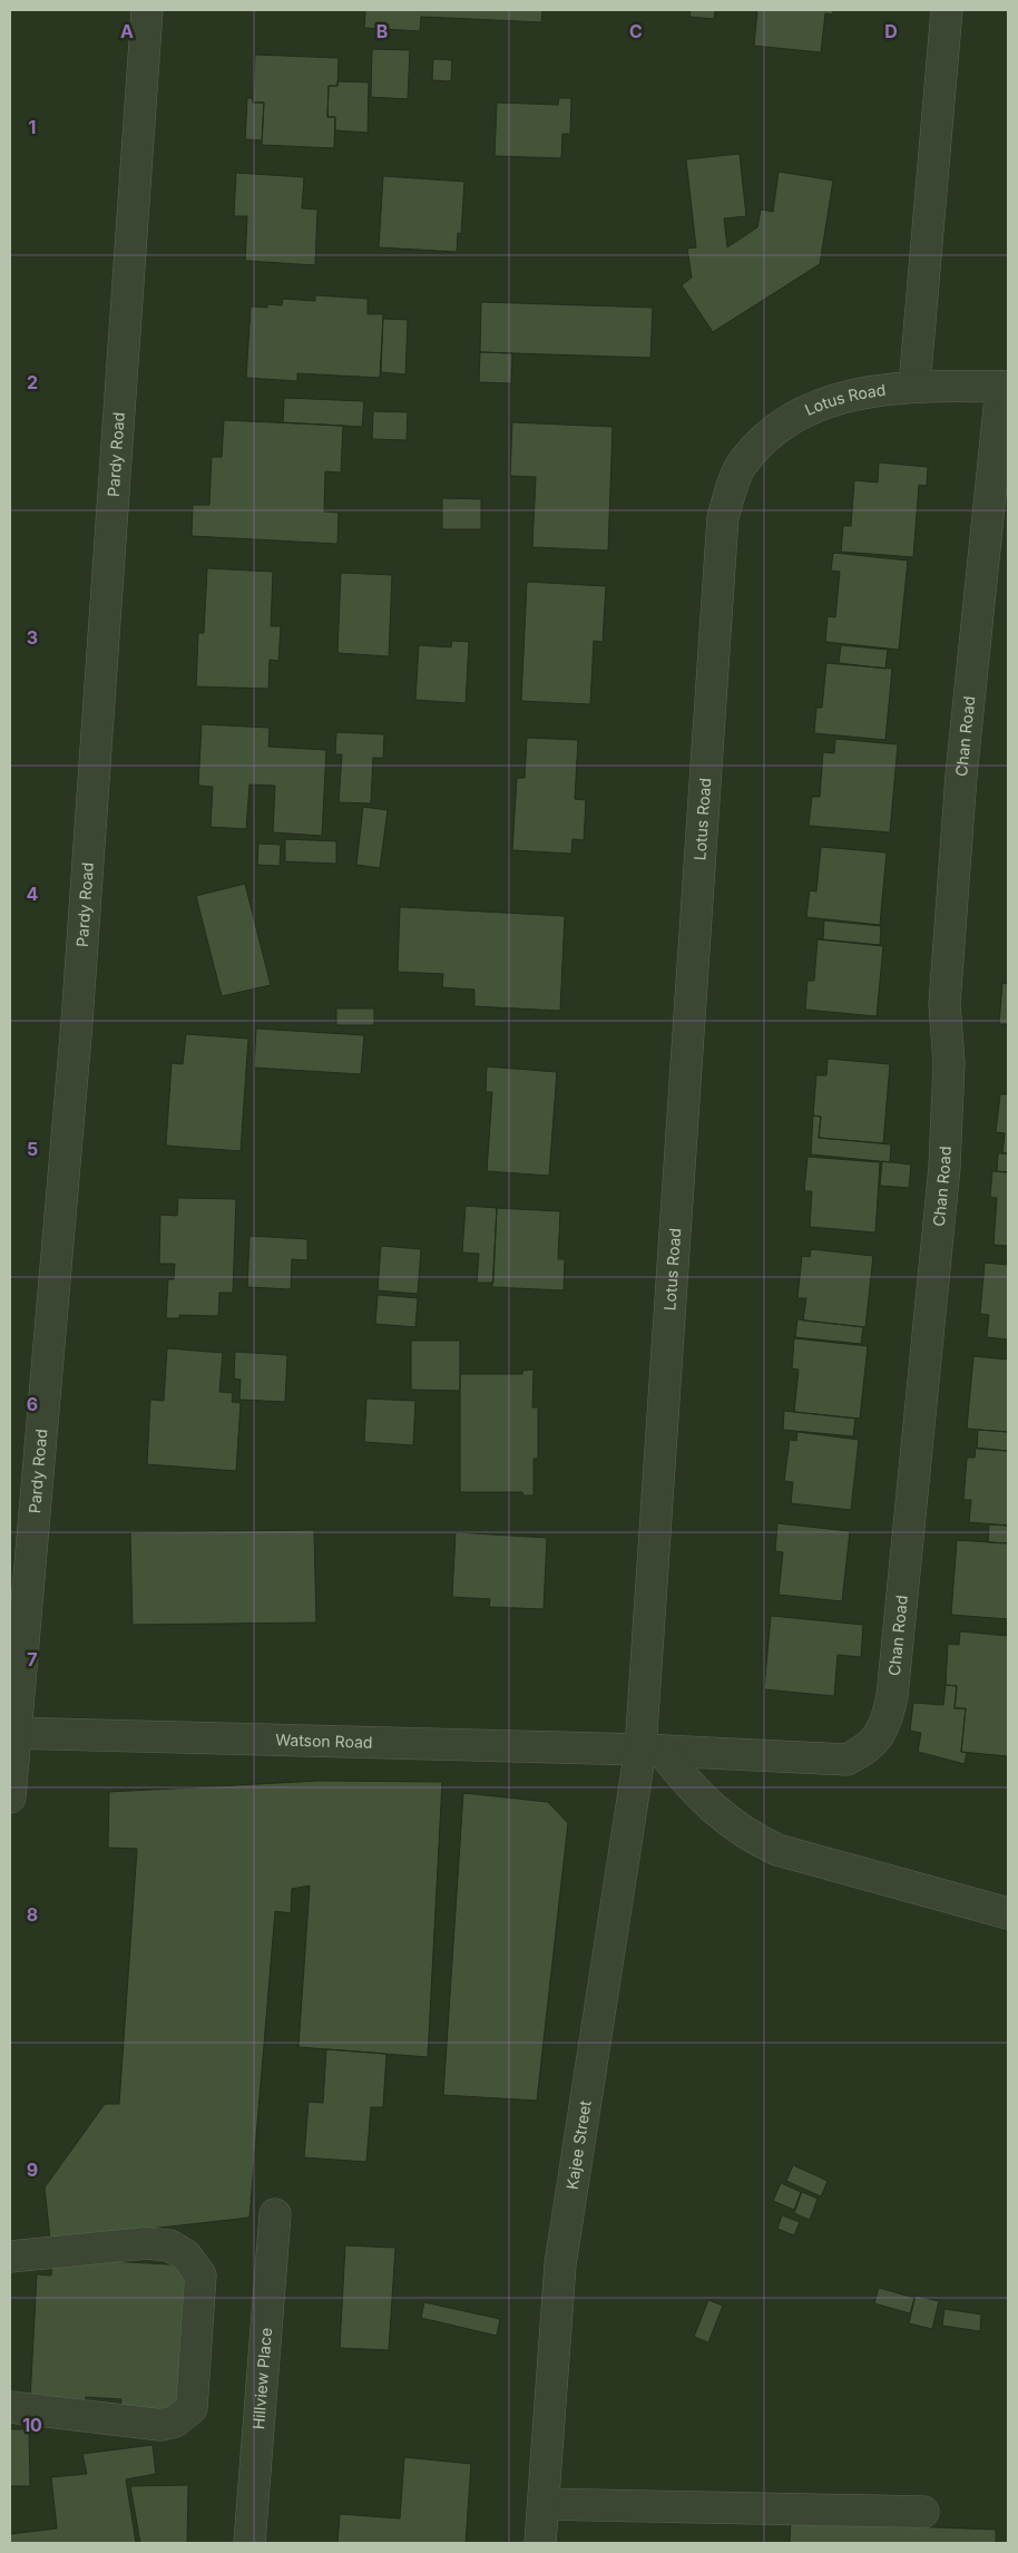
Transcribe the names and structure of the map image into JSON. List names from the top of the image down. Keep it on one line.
{"streets":{"street":["Lotus Road","Pardy Road","Chan Road","Watson Road","Kajee Street","Hillview Place"]},"crossings":[["Lotus Road","Chan Road"],["Lotus Road","Watson Road"],["Lotus Road","Kajee Street"],["Pardy Road","Watson Road"],["Chan Road","Watson Road"],["Chan Road","Kajee Street"],["Watson Road","Kajee Street"]],"grid":{"columns":["A","B","C","D"],"rows":["1","2","3","4","5","6","7","8","9","10"]}}
